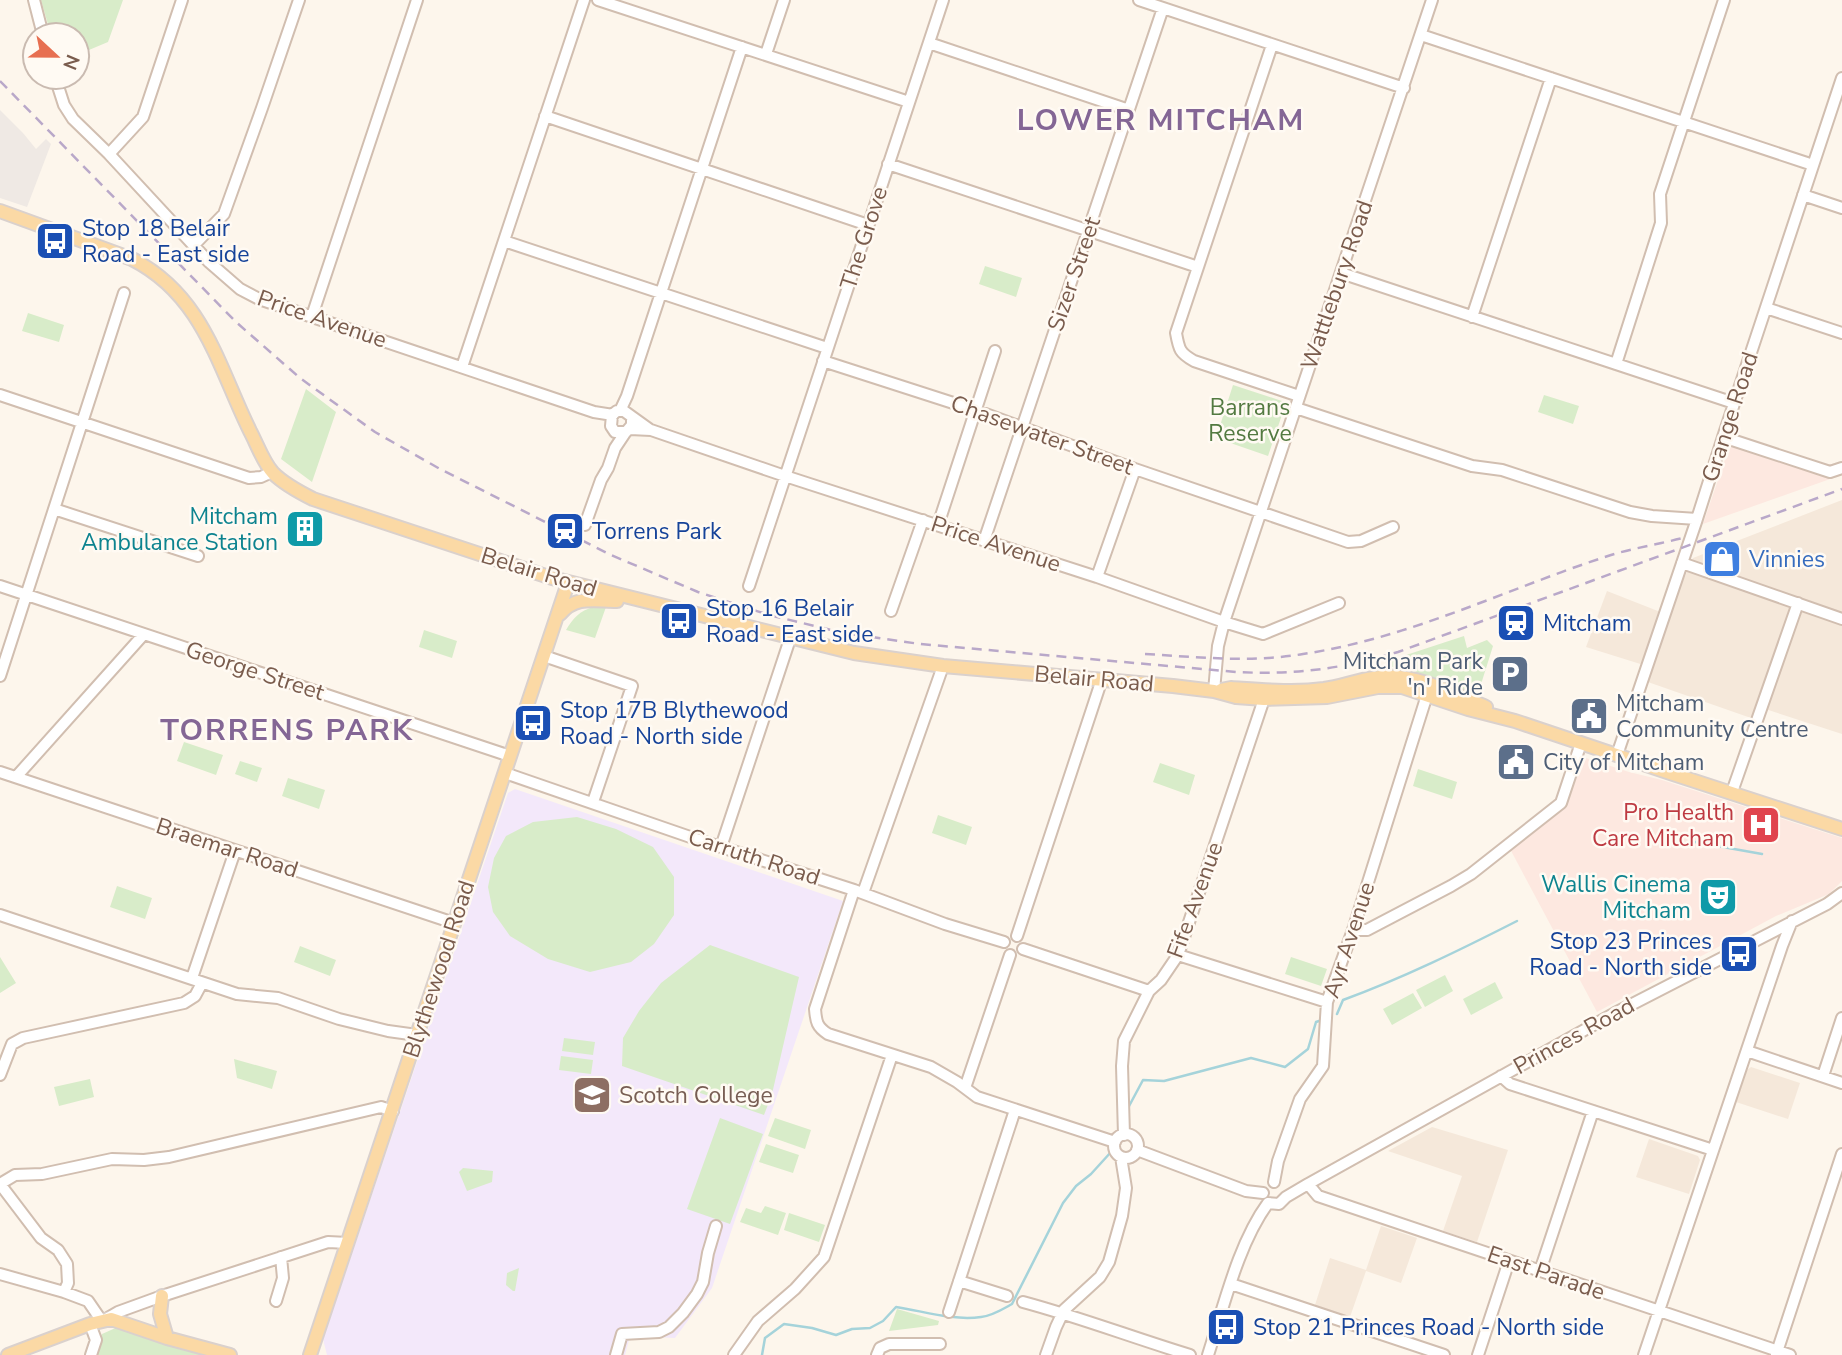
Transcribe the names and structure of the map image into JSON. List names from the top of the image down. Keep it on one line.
{"streets":{"main road":["Belair Road","Blythewood Road"],"street":["The Grove","Sizer Street","Wattlebury Road","Price Avenue","Grange Road","Chasewater Street","George Street","Braemar Road","Carruth Road","Fife Avenue","Ayr Avenue","Princes Road","East Parade"]},"crossings":[["The Grove","Price Avenue"],["The Grove","Chasewater Street"],["Sizer Street","Price Avenue"],["Sizer Street","Chasewater Street"],["Wattlebury Road","Price Avenue"],["Wattlebury Road","Chasewater Street"],["Wattlebury Road","Belair Road"],["Grange Road","Belair Road"],["Belair Road","Fife Avenue"],["Belair Road","Ayr Avenue"],["Belair Road","Blythewood Road"],["George Street","Blythewood Road"],["Braemar Road","Blythewood Road"],["Carruth Road","Blythewood Road"],["Ayr Avenue","Princes Road"],["Princes Road","East Parade"]],"districts":["LOWER MITCHAM","TORRENS PARK"],"parks":["Barrans Reserve"],"places":{"bus stop":["Stop 18 Belair Road - East side","Stop 16 Belair Road - East side","Stop 17B Blythewood Road - North side","Stop 23 Princes Road - North side","Stop 21 Princes Road - North side"],"building":["Mitcham Ambulance Station"],"station":["Torrens Park","Mitcham"],"shop":["Vinnies"],"parking":["Mitcham Park 'n' Ride"],"public building":["Mitcham Community Centre","City of Mitcham"],"hospital":["Pro Health Care Mitcham"],"theatre":["Wallis Cinema Mitcham"],"school or university":["Scotch College"]},"north":"right"}
